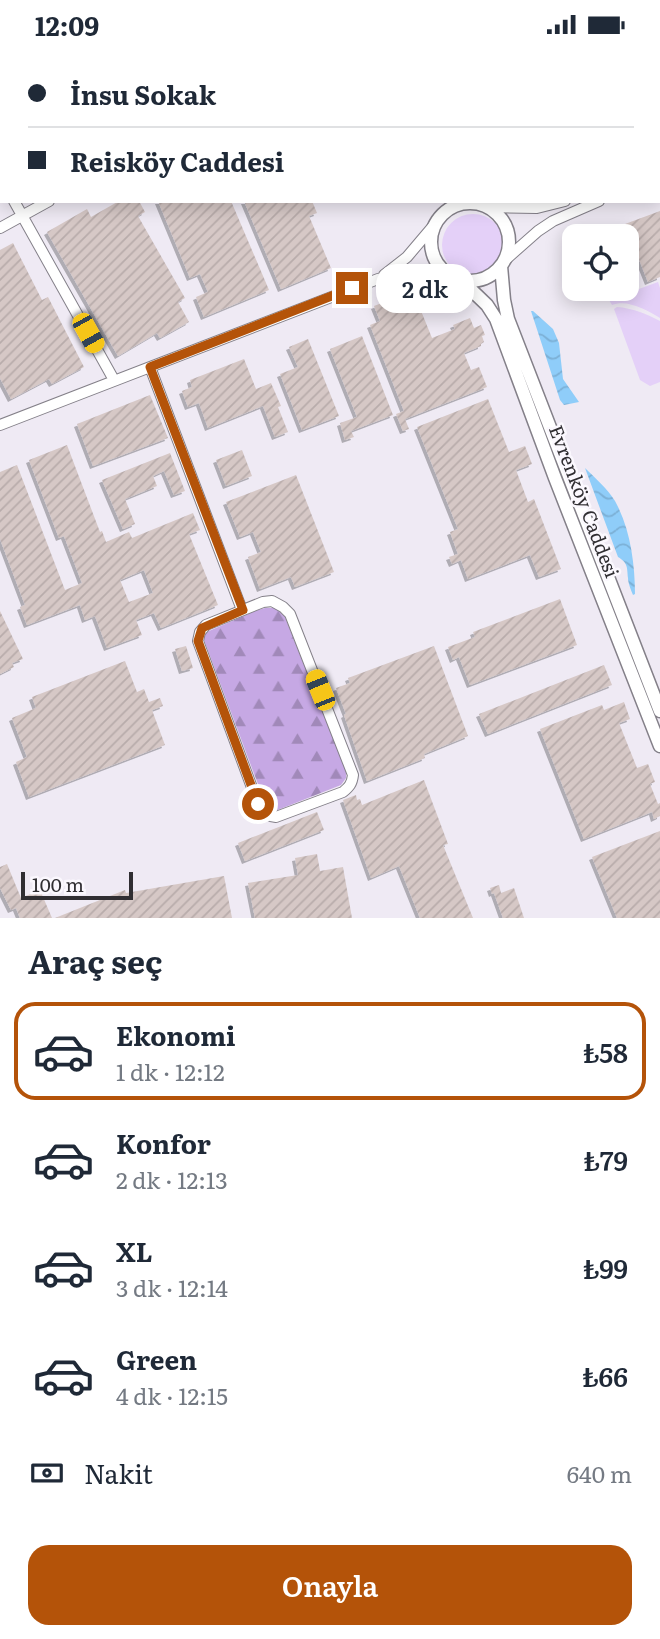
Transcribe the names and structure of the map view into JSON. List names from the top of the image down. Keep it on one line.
{"streets":{"main road":["Evrenköy Caddesi"]},"scale_bar":"100 m","page":{"status":"12:09","banner":["İnsu Sokak","Reisköy Caddesi"],"bubble":"2 dk","scale":"100 m","heading":"Araç seç","list":[{"name":"Ekonomi","note":"1 dk · 12:12","value":"₺58"},{"name":"Konfor","note":"2 dk · 12:13","value":"₺79"},{"name":"XL","note":"3 dk · 12:14","value":"₺99"},{"name":"Green","note":"4 dk · 12:15","value":"₺66"}],"pay":["Nakit","640 m"],"buttons":"Onayla"}}
